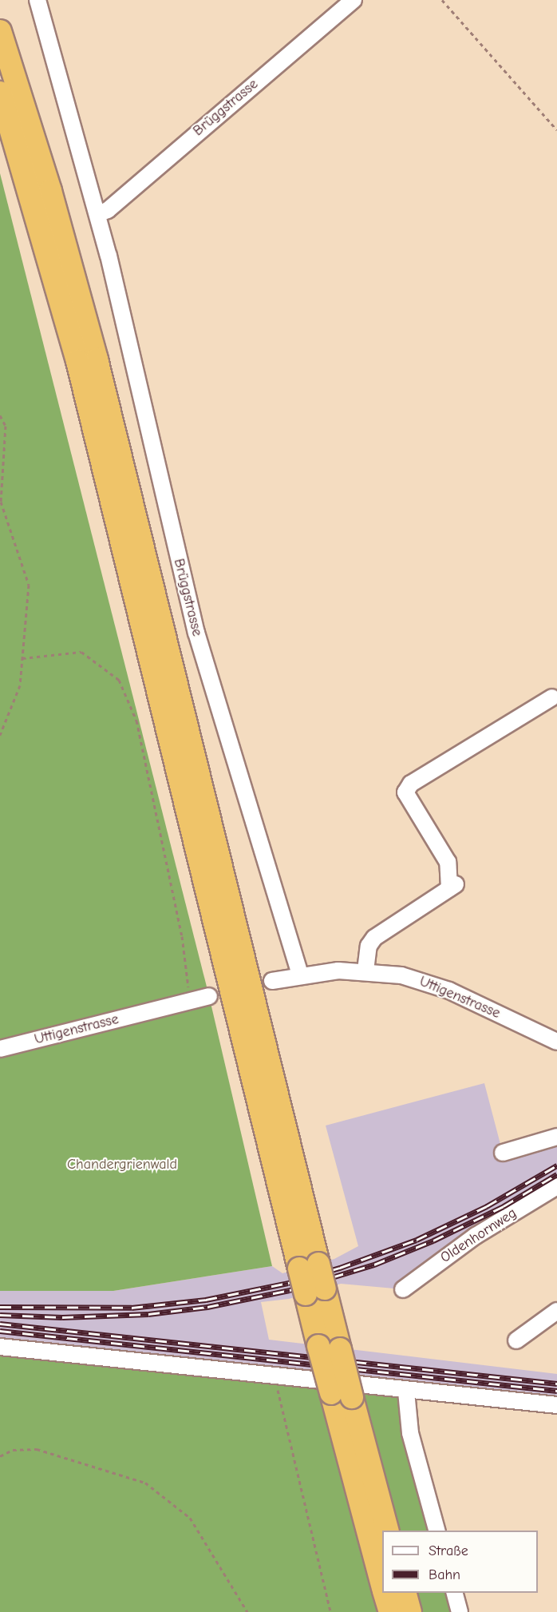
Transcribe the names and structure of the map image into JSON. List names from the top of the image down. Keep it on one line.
{"streets":{"street":["Brüggstrasse","Uttigenstrasse","Oldenhornweg"]},"crossings":[["Brüggstrasse","Uttigenstrasse"]],"parks":["Chandergrienwald"],"legend":["Straße","Bahn"]}
